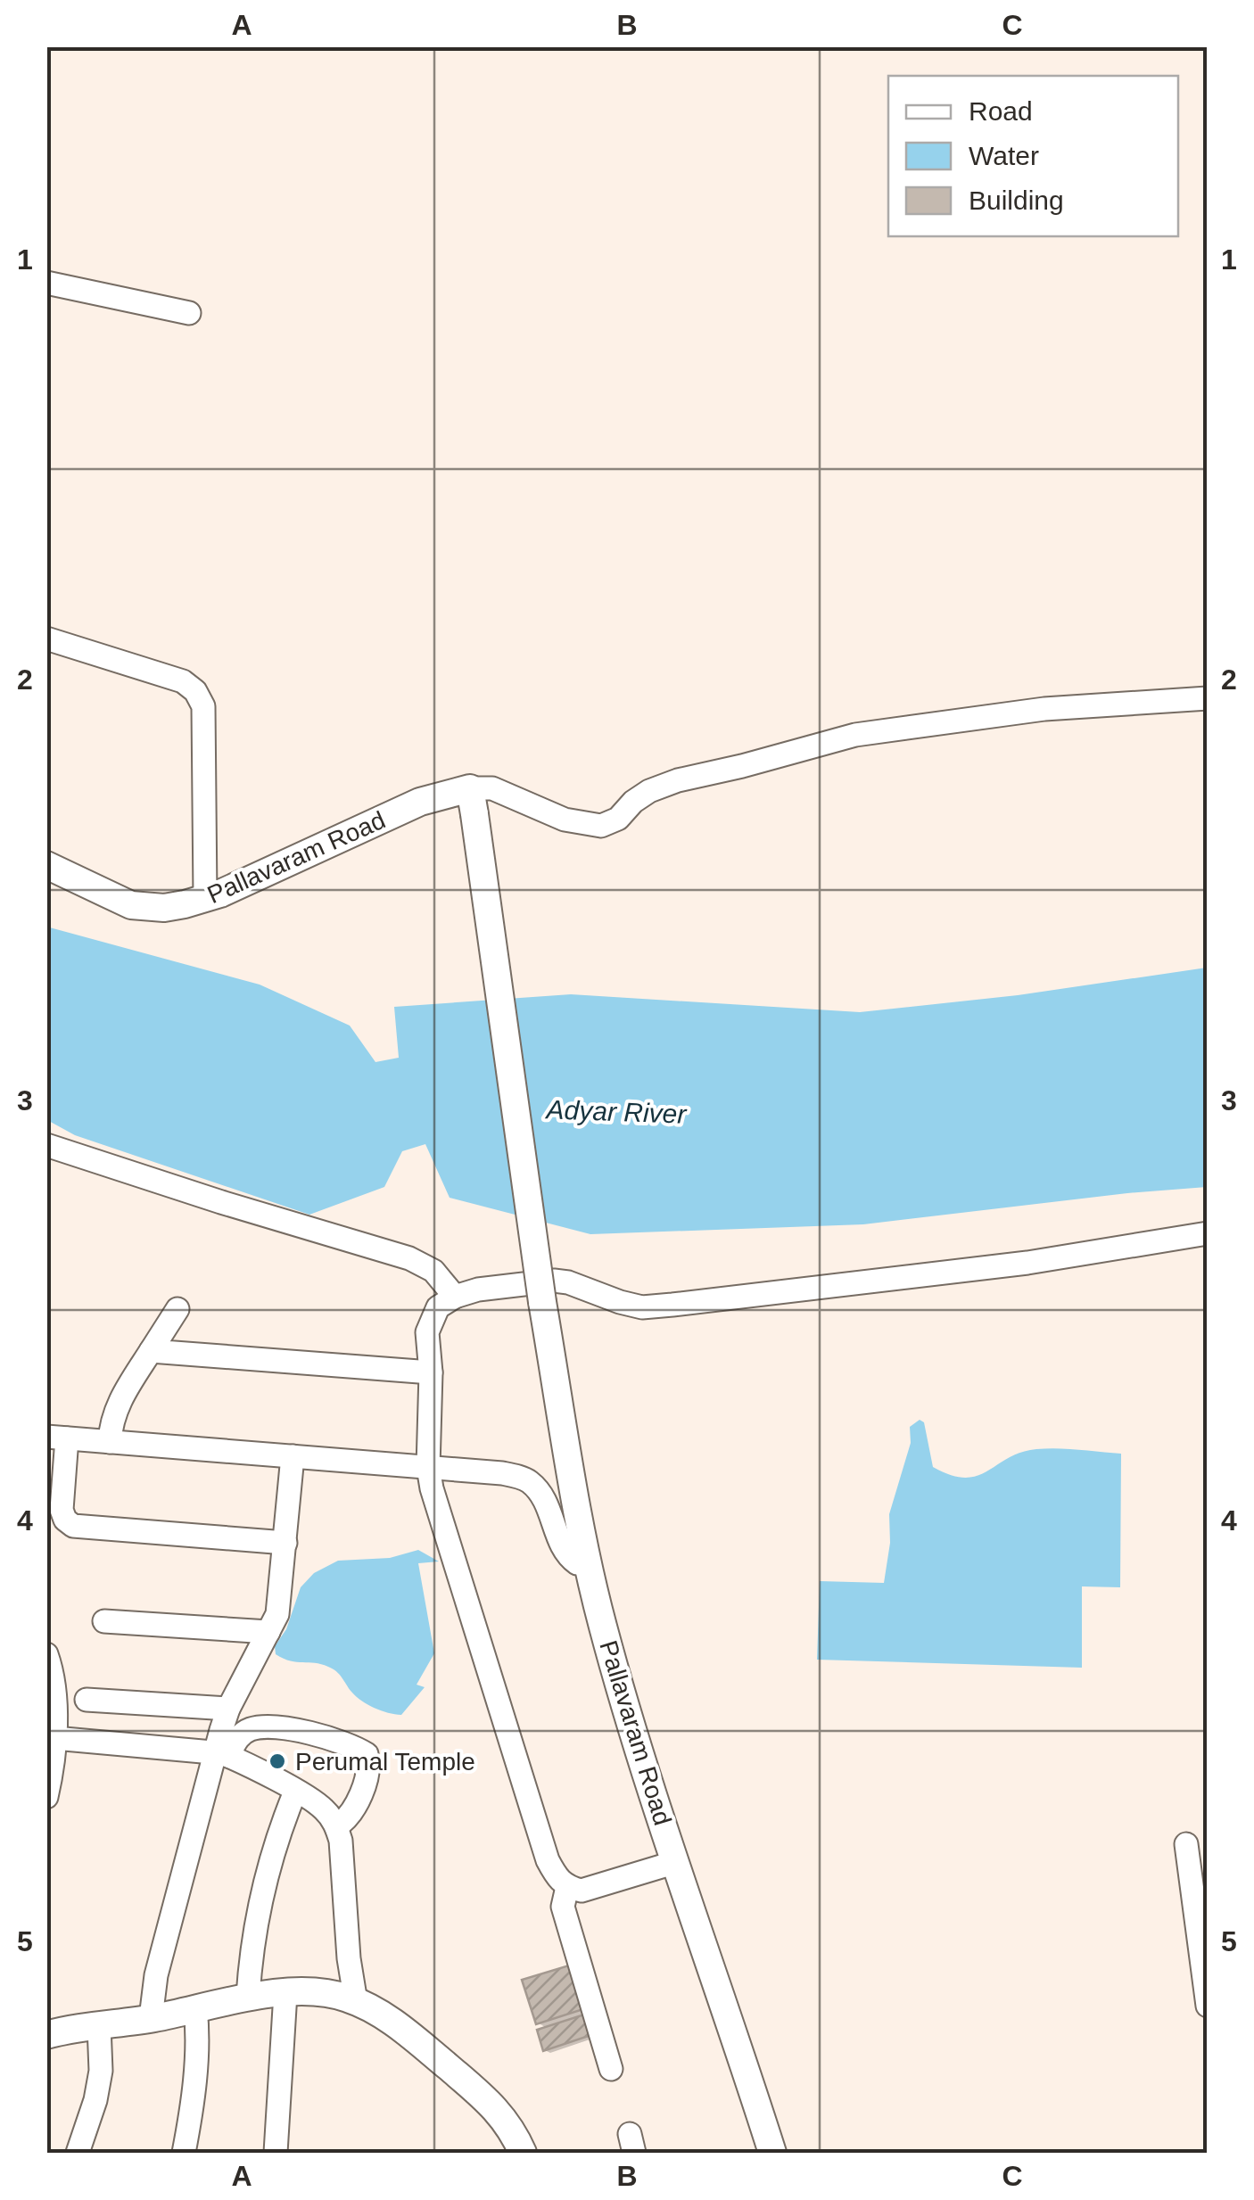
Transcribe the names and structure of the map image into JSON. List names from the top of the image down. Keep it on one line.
{"streets":{"street":["Pallavaram Road"]},"water":["Adyar River"],"places":["Perumal Temple"],"legend":["Road","Water","Building"],"grid":{"columns":["A","B","C"],"rows":["1","2","3","4","5"]}}
